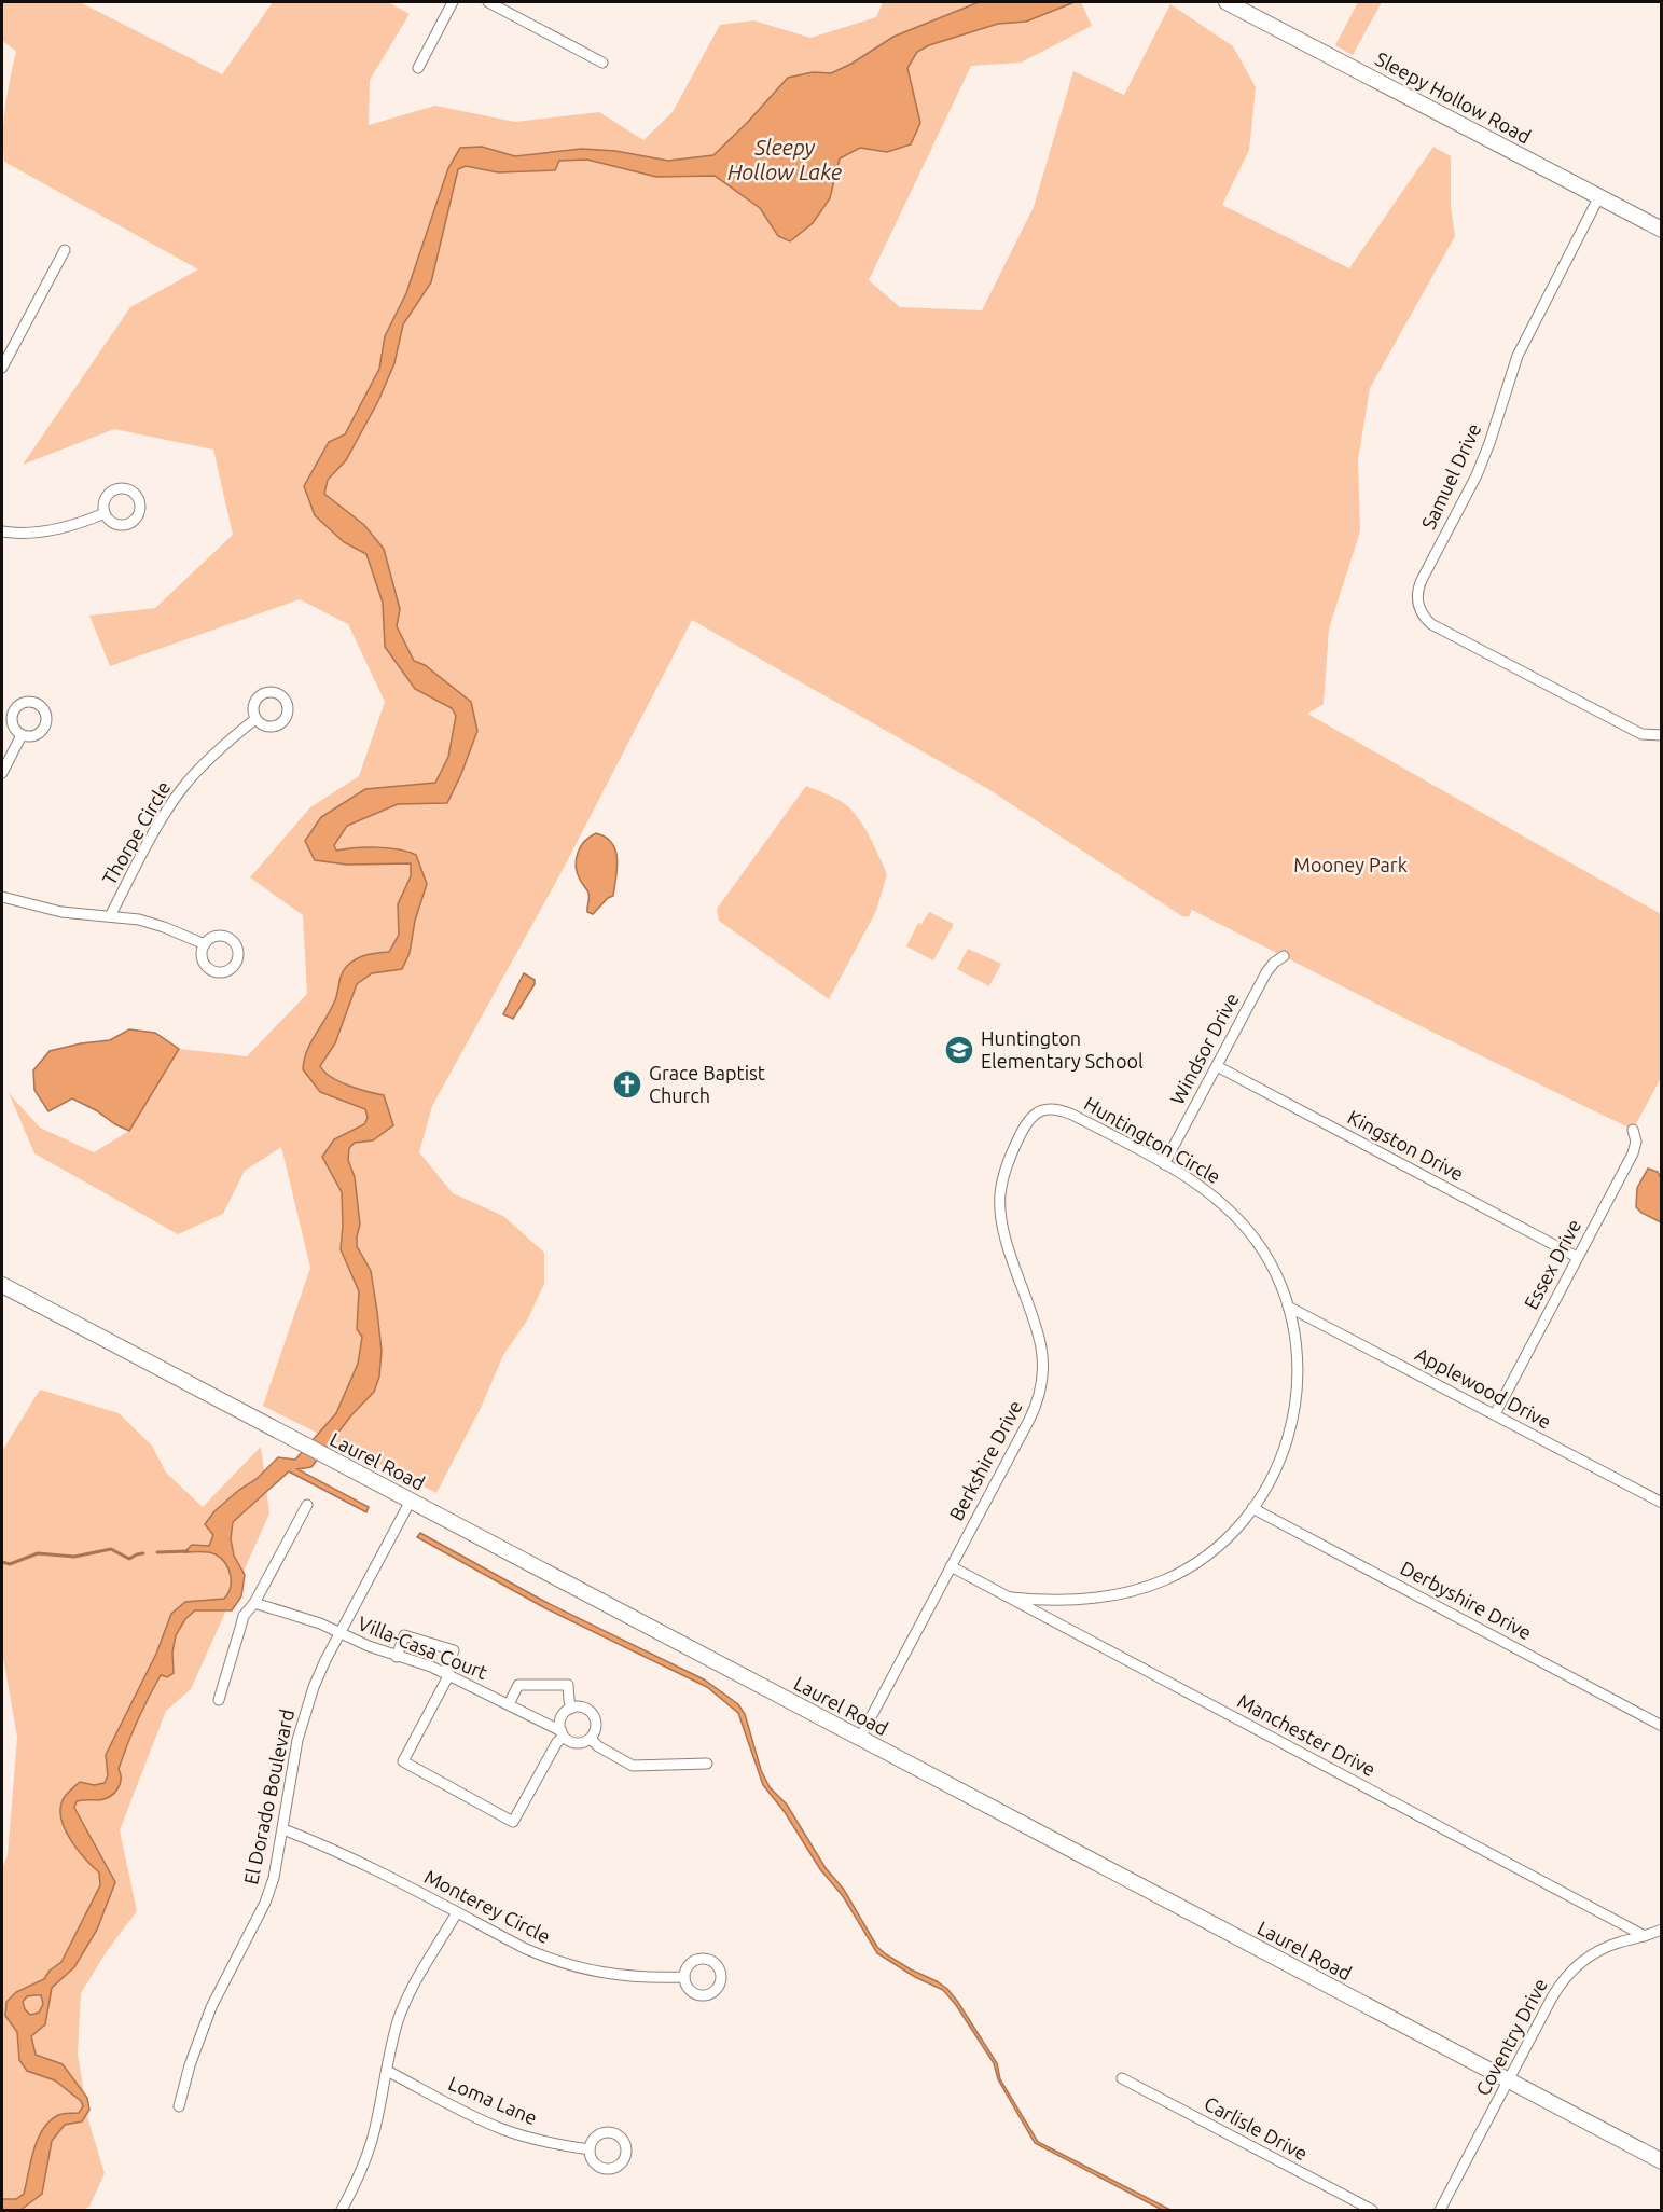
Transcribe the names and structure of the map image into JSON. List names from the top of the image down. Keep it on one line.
{"streets":{"street":["Sleepy Hollow Road","Samuel Drive","Thorpe Circle","Windsor Drive","Huntington Circle","Kingston Drive","Essex Drive","Applewood Drive","Berkshire Drive","Laurel Road","Derbyshire Drive","Villa-Casa Court","Manchester Drive","El Dorado Boulevard","Monterey Circle","Coventry Drive","Loma Lane","Carlisle Drive"]},"crossings":[["Sleepy Hollow Road","Samuel Drive"],["Windsor Drive","Huntington Circle"],["Windsor Drive","Kingston Drive"],["Huntington Circle","Applewood Drive"],["Huntington Circle","Berkshire Drive"],["Huntington Circle","Derbyshire Drive"],["Huntington Circle","Manchester Drive"],["Kingston Drive","Essex Drive"],["Essex Drive","Applewood Drive"],["Berkshire Drive","Laurel Road"],["Berkshire Drive","Manchester Drive"],["Laurel Road","El Dorado Boulevard"],["Laurel Road","Coventry Drive"],["Villa-Casa Court","El Dorado Boulevard"],["Manchester Drive","Coventry Drive"],["El Dorado Boulevard","Monterey Circle"]],"water":["Sleepy Hollow Lake"],"parks":["Mooney Park"],"places":{"school or university":["Huntington Elementary School"],"church":["Grace Baptist Church"]}}
